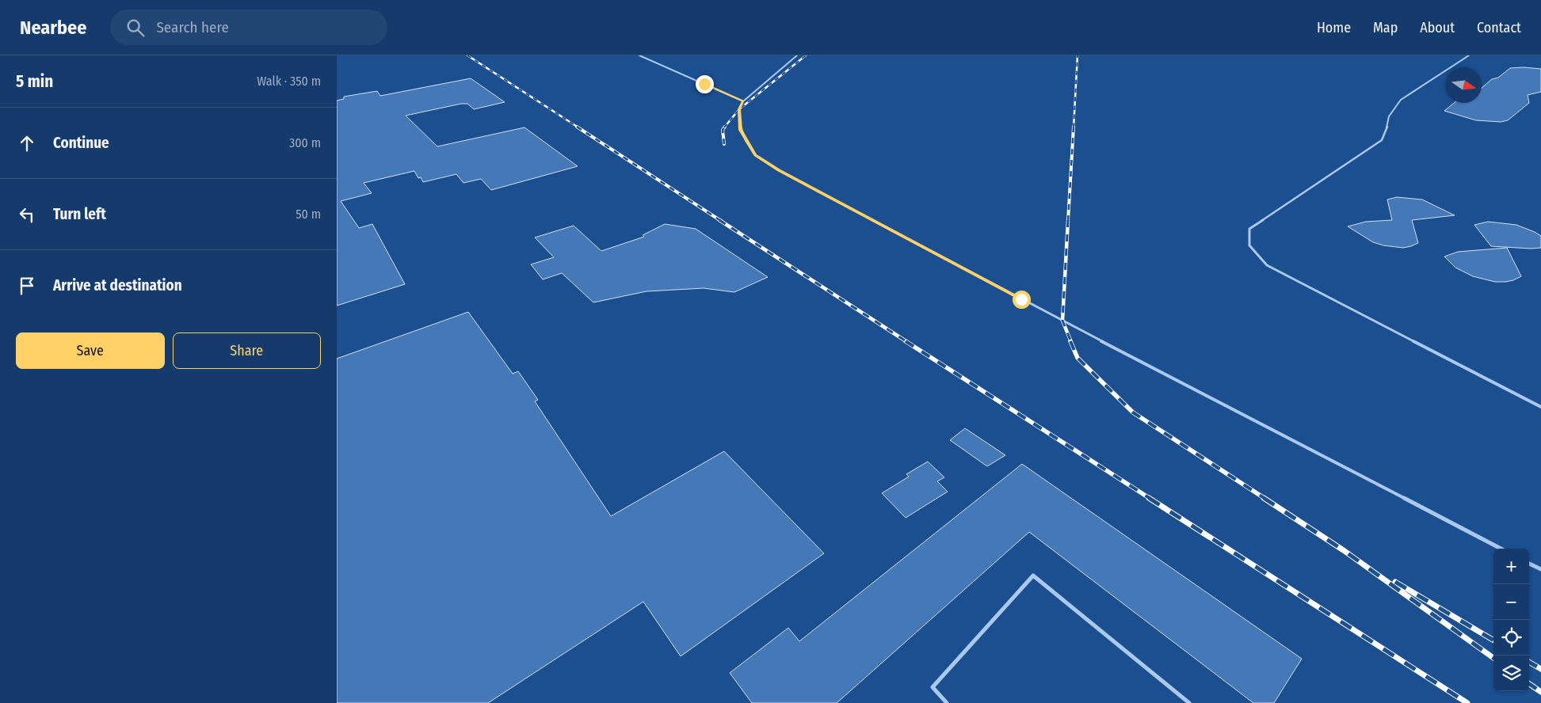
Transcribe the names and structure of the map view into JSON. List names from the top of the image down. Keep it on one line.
{"north":"right","page":{"header":"Nearbee","search":"Search here","nav":["Home","Map","About","Contact"],"heading":["5 min","Walk · 350 m"],"list":[["Continue","300 m"],["Turn left","50 m"],"Arrive at destination"],"buttons":["Save","Share"],"map_buttons":["+","−"]}}
